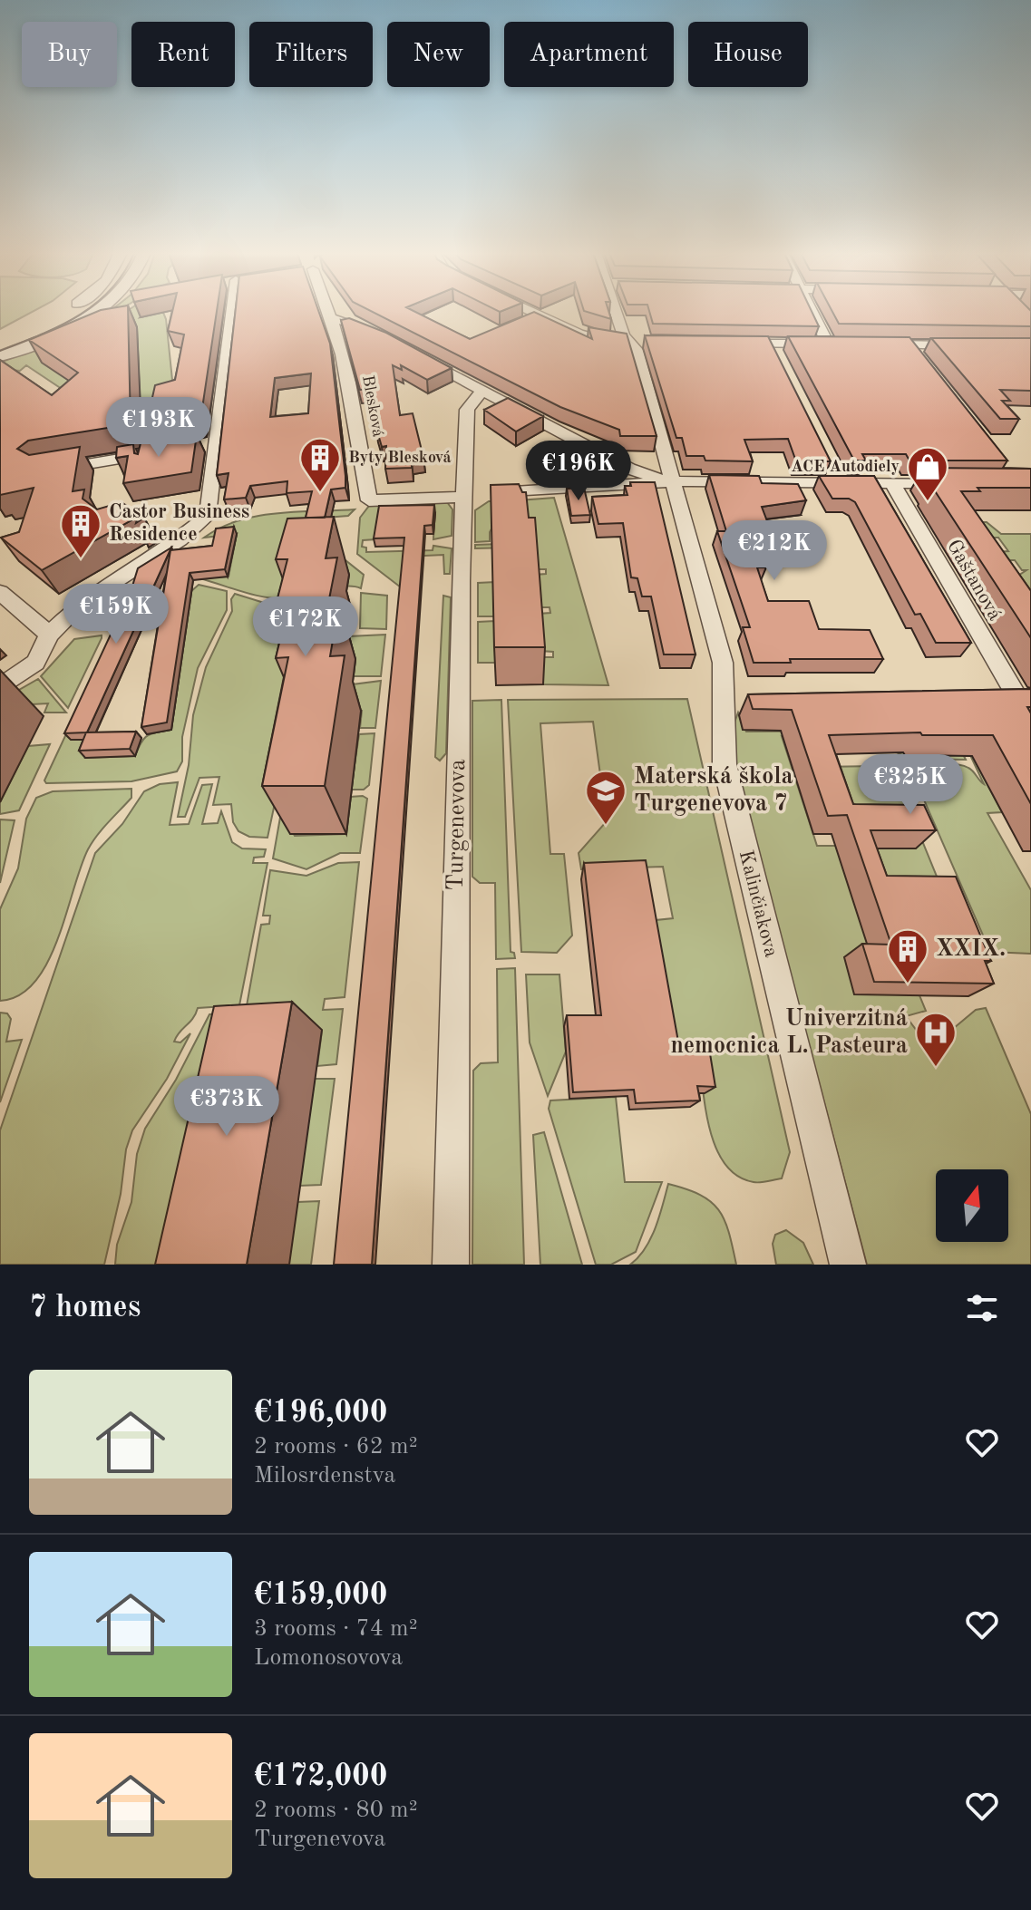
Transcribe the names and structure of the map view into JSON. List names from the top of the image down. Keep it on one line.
{"streets":{"street":["Blesková","Gaštanová","Turgenevova","Kalinčiakova"]},"crossings":[["Blesková","Turgenevova"]],"places":{"building":["Byty Blesková","Castor Business Residence","XXIX."],"shop":["ACE Autodiely"],"school or university":["Materská škola Turgenevova 7"],"hospital":["Univerzitná nemocnica L. Pasteura"]},"north":"top","page":{"chip":["Buy","Rent","Filters","New","Apartment","House"],"price":["€193K","€196K","€212K","€159K","€172K","€325K","€373K"],"heading":"7 homes","list":[{"name":"€196,000","note":"2 rooms · 62 m² · Milosrdenstva"},{"name":"€159,000","note":"3 rooms · 74 m² · Lomonosovova"},{"name":"€172,000","note":"2 rooms · 80 m² · Turgenevova"}]}}
